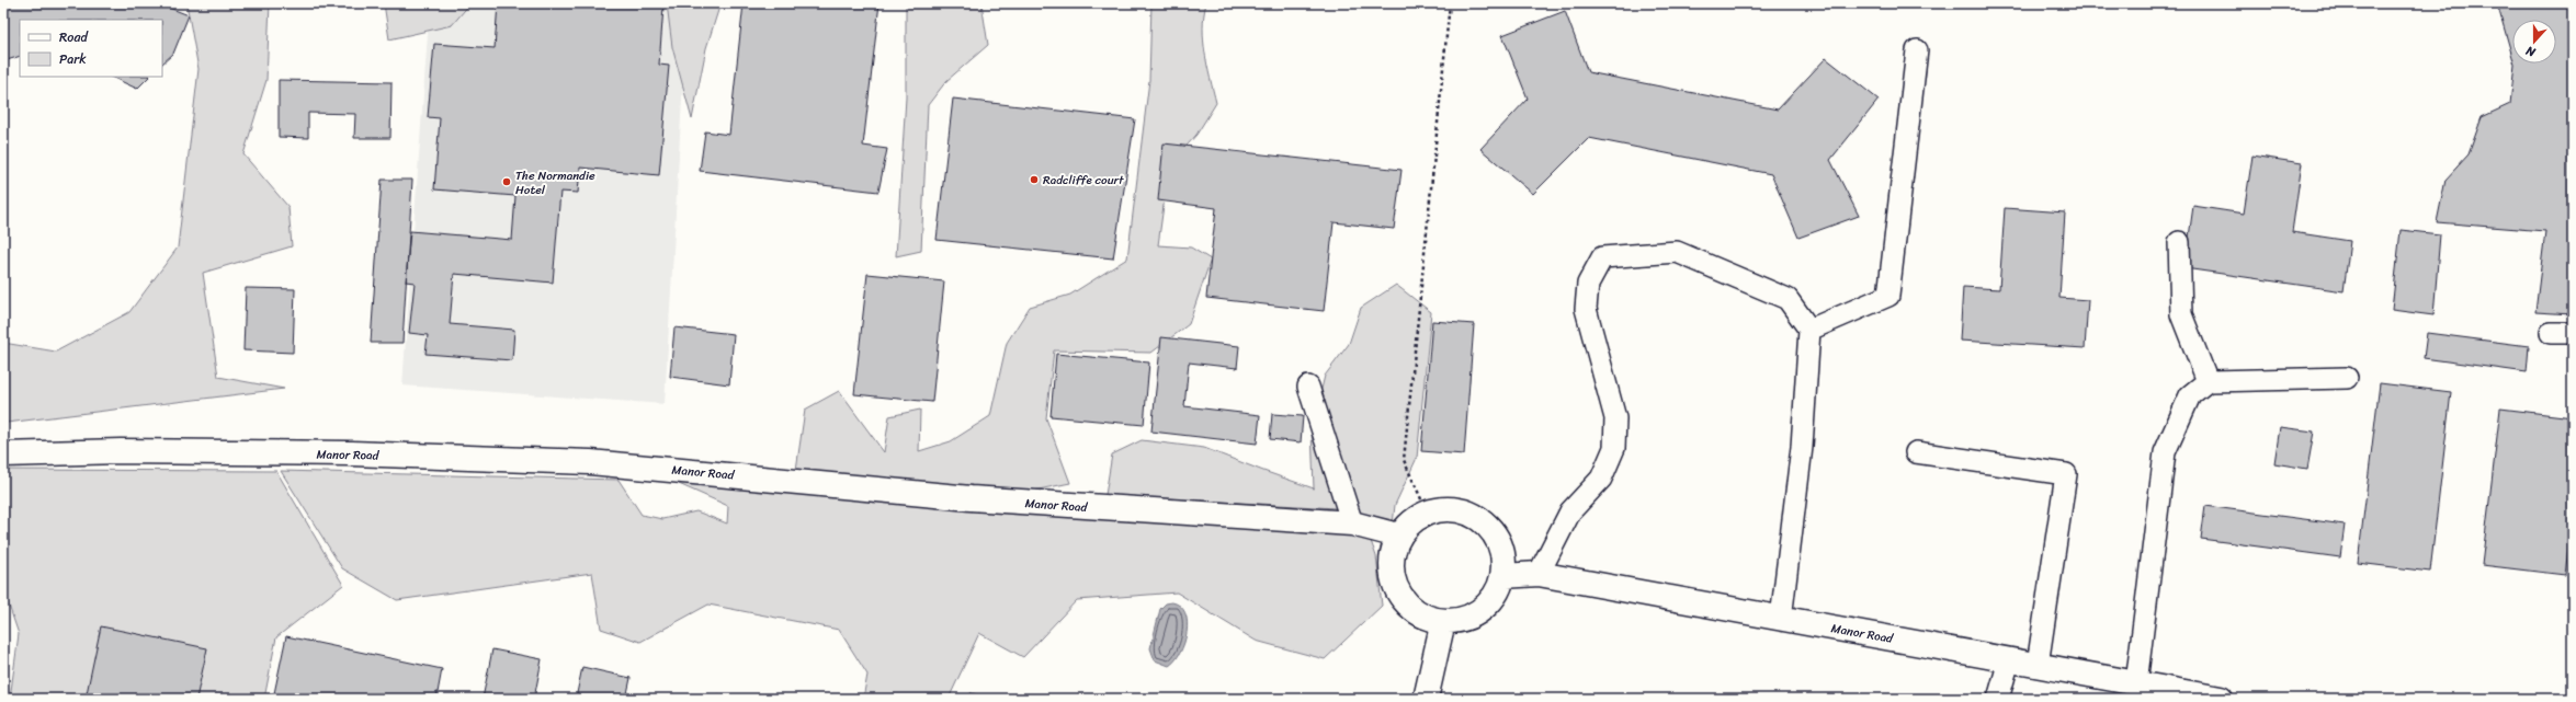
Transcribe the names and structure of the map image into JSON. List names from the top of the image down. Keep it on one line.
{"streets":{"street":["Manor Road"]},"places":["Radcliffe court","The Normandie Hotel"],"legend":["Road","Park"],"north":"bottom"}
